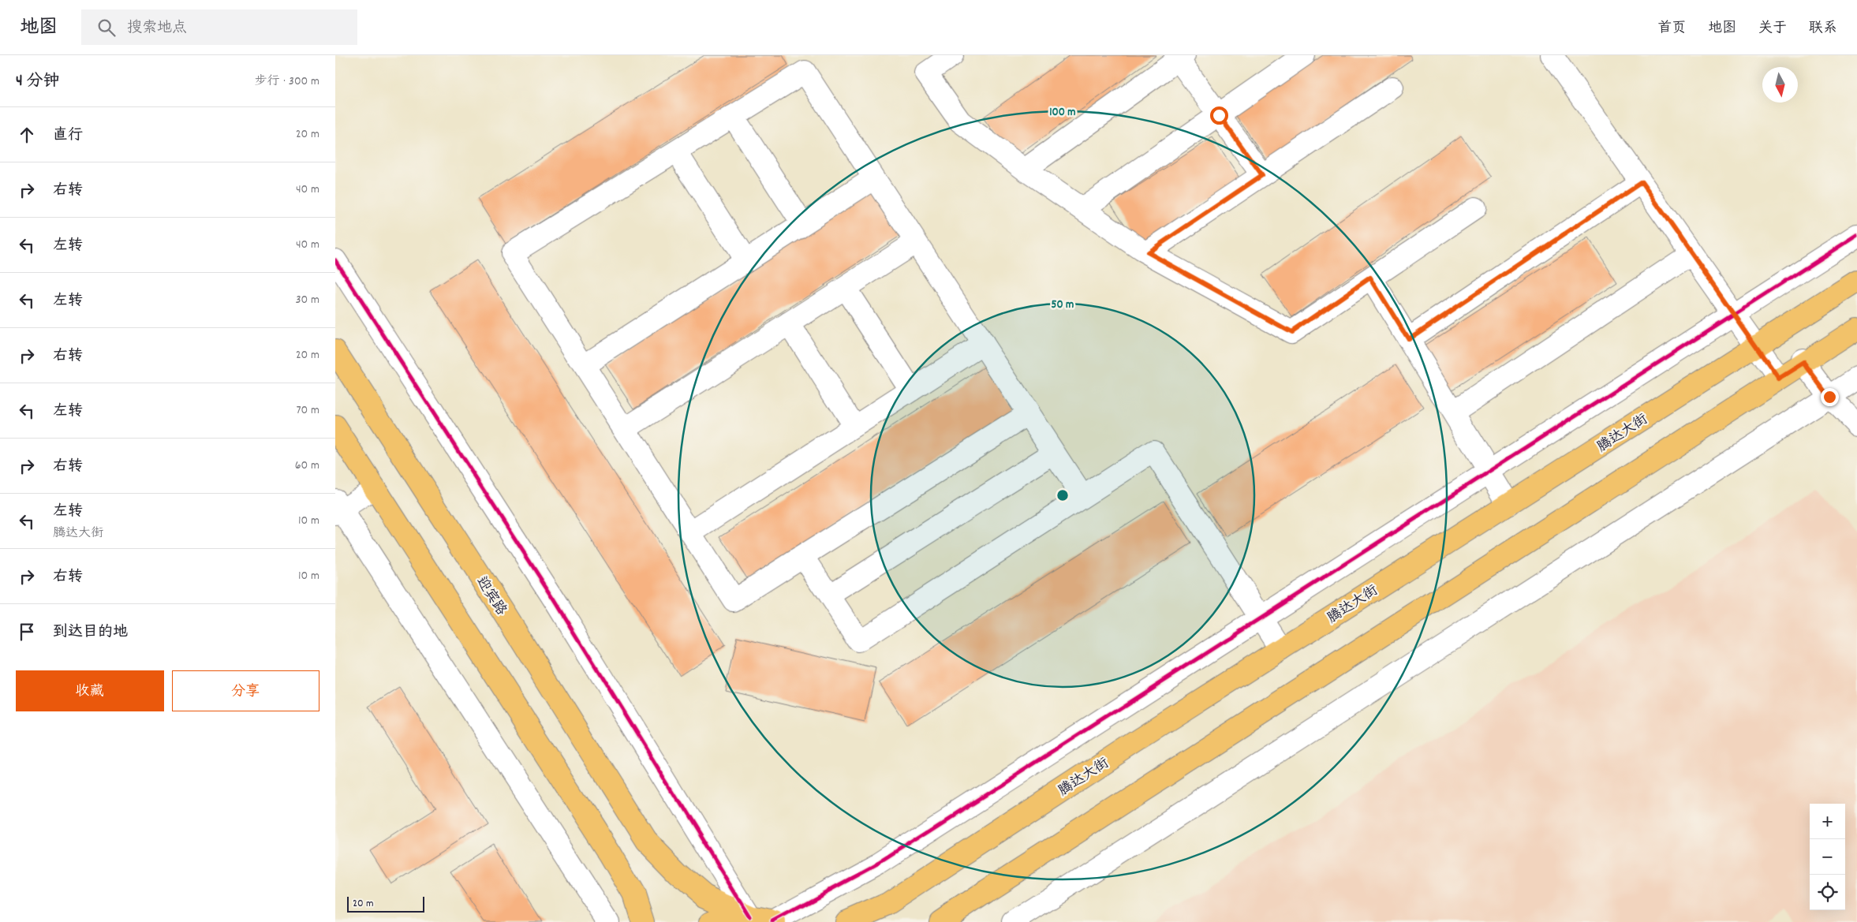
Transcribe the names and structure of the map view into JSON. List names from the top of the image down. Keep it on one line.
{"streets":{"main road":["腾达大街","迎宾路"]},"scale_bar":"20 m","north":"bottom","page":{"header":"地图","search":"搜索地点","nav":["首页","地图","关于","联系"],"heading":["4 分钟","步行 · 300 m"],"list":[["直行","20 m"],["右转","40 m"],["左转","40 m"],["左转","30 m"],["右转","20 m"],["左转","70 m"],["右转","60 m"],["左转","腾达大街","10 m"],["右转","10 m"],"到达目的地"],"buttons":["收藏","分享"],"map_buttons":["+","−"],"scale":"20 m"},"rings":["100 m","50 m"]}
